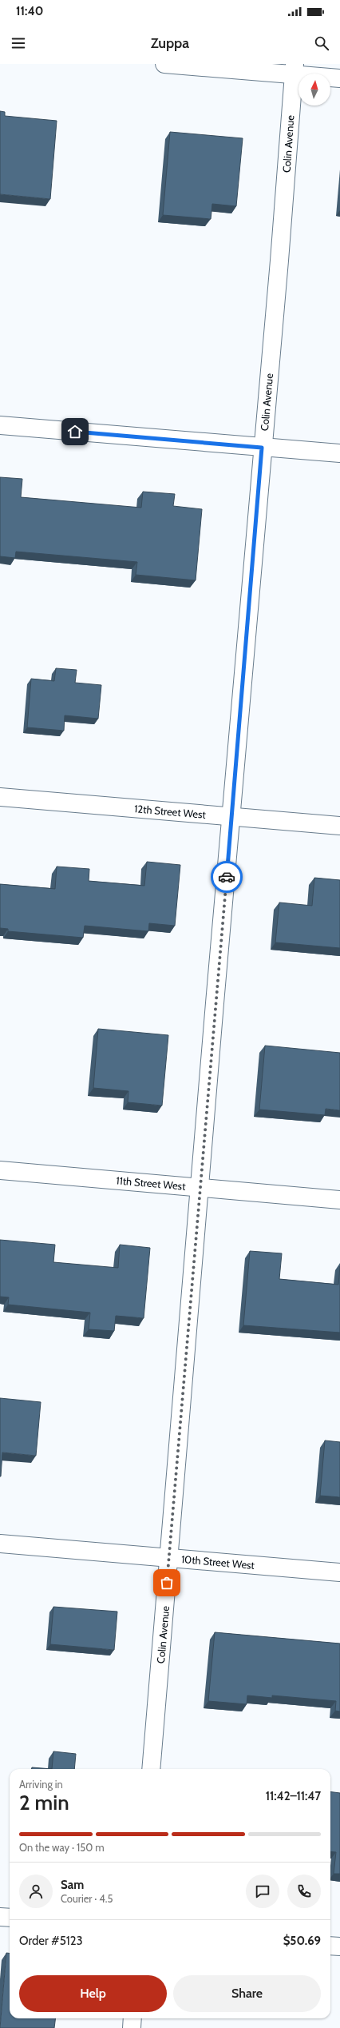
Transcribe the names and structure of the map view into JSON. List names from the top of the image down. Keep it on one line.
{"streets":{"street":["Colin Avenue","12th Street West","11th Street West","10th Street West"]},"crossings":[["Colin Avenue","12th Street West"],["Colin Avenue","11th Street West"],["Colin Avenue","10th Street West"]],"north":"top","page":{"status":"11:40","header":"Zuppa","heading":["2 min","Arriving in","11:42–11:47"],"panel":["Sam","Courier · 4.5","Order #5123","$50.69"],"bar":"On the way · 150 m","buttons":["Help","Share"]}}
